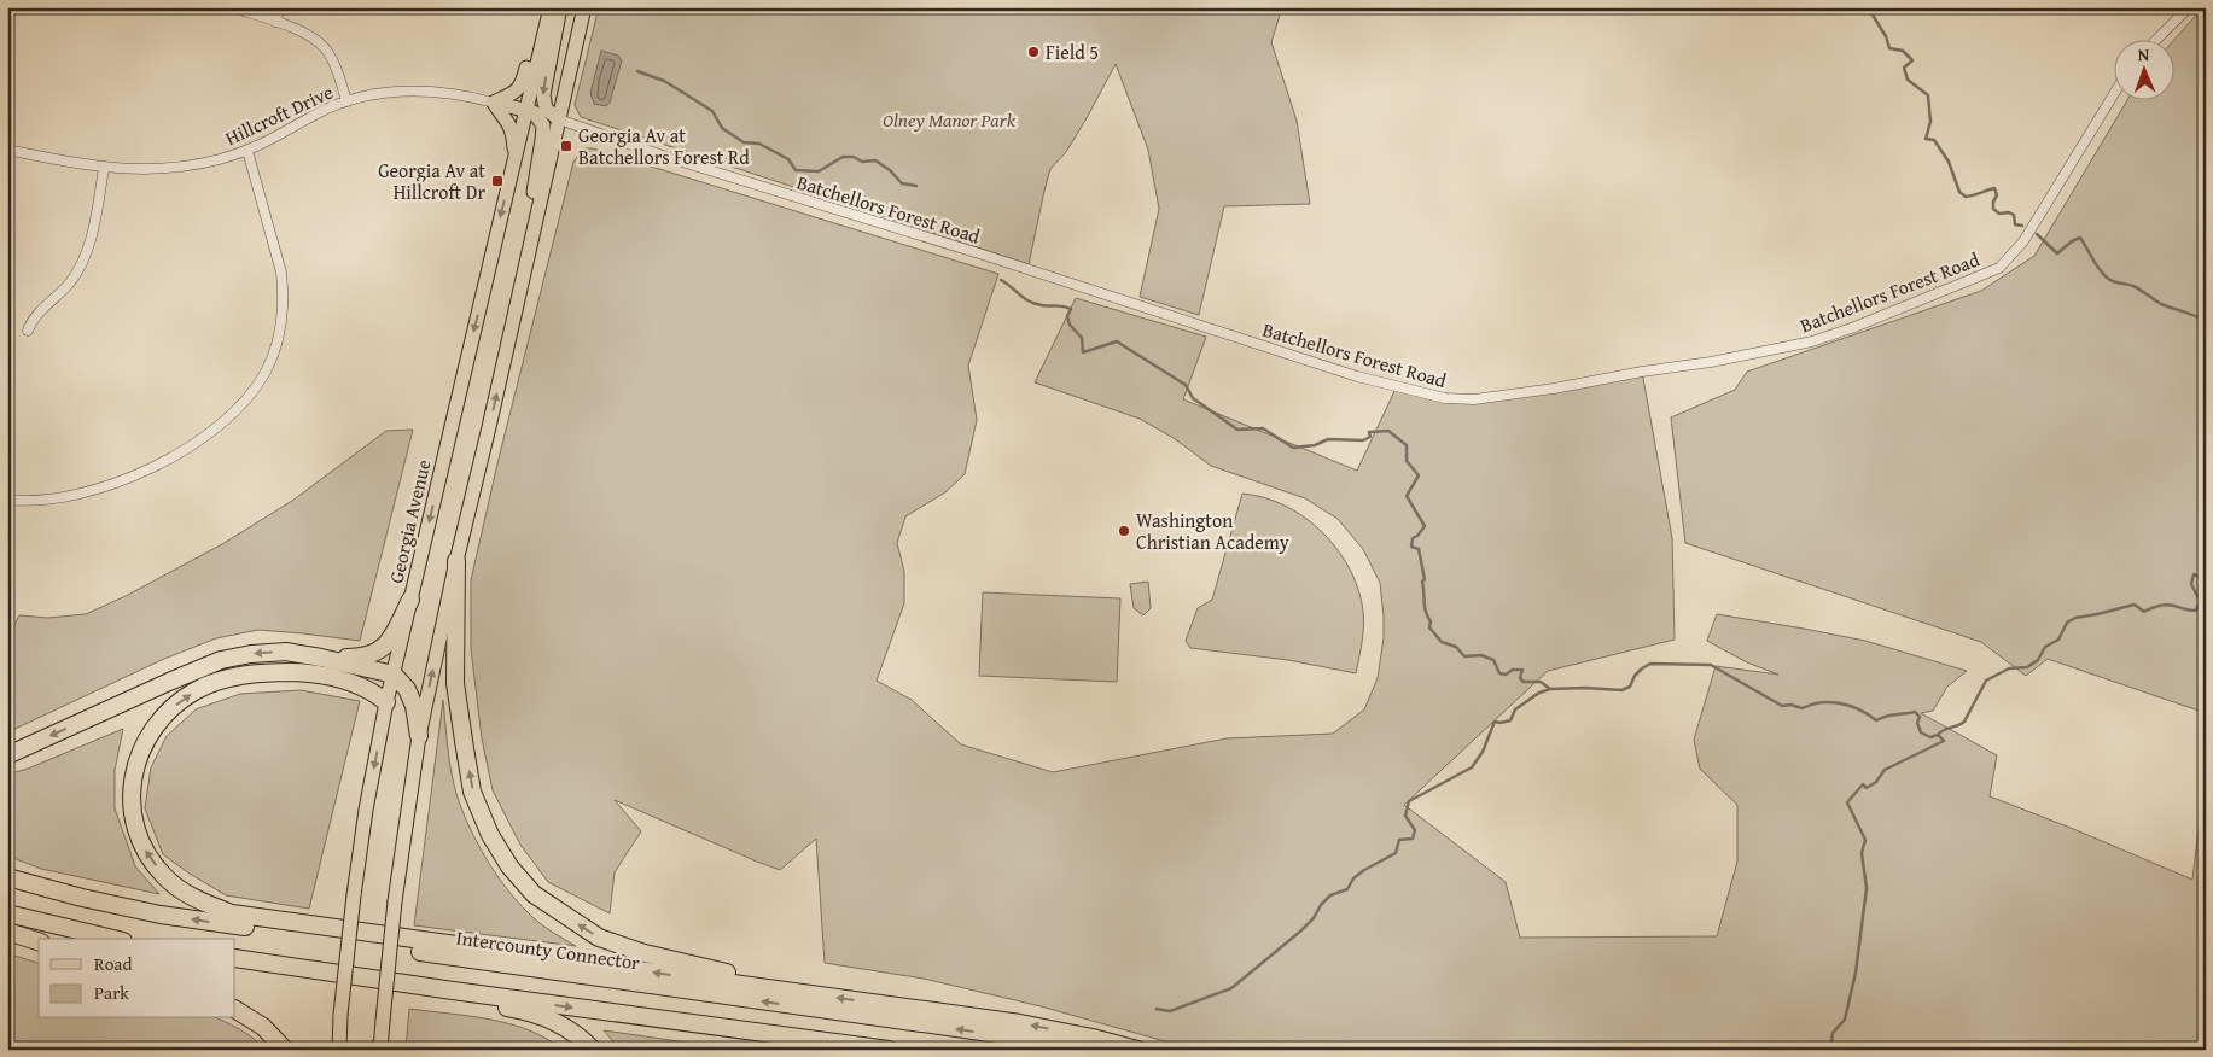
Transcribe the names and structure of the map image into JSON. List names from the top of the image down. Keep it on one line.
{"streets":{"highway":["Intercounty Connector"],"main road":["Georgia Avenue"],"street":["Hillcroft Drive","Batchellors Forest Road"]},"parks":["Olney Manor Park"],"places":{"other":["Field 5","Washington Christian Academy"],"transit":["Georgia Av at Batchellors Forest Rd","Georgia Av at Hillcroft Dr"]},"legend":["Road","Park"],"north":"top"}
